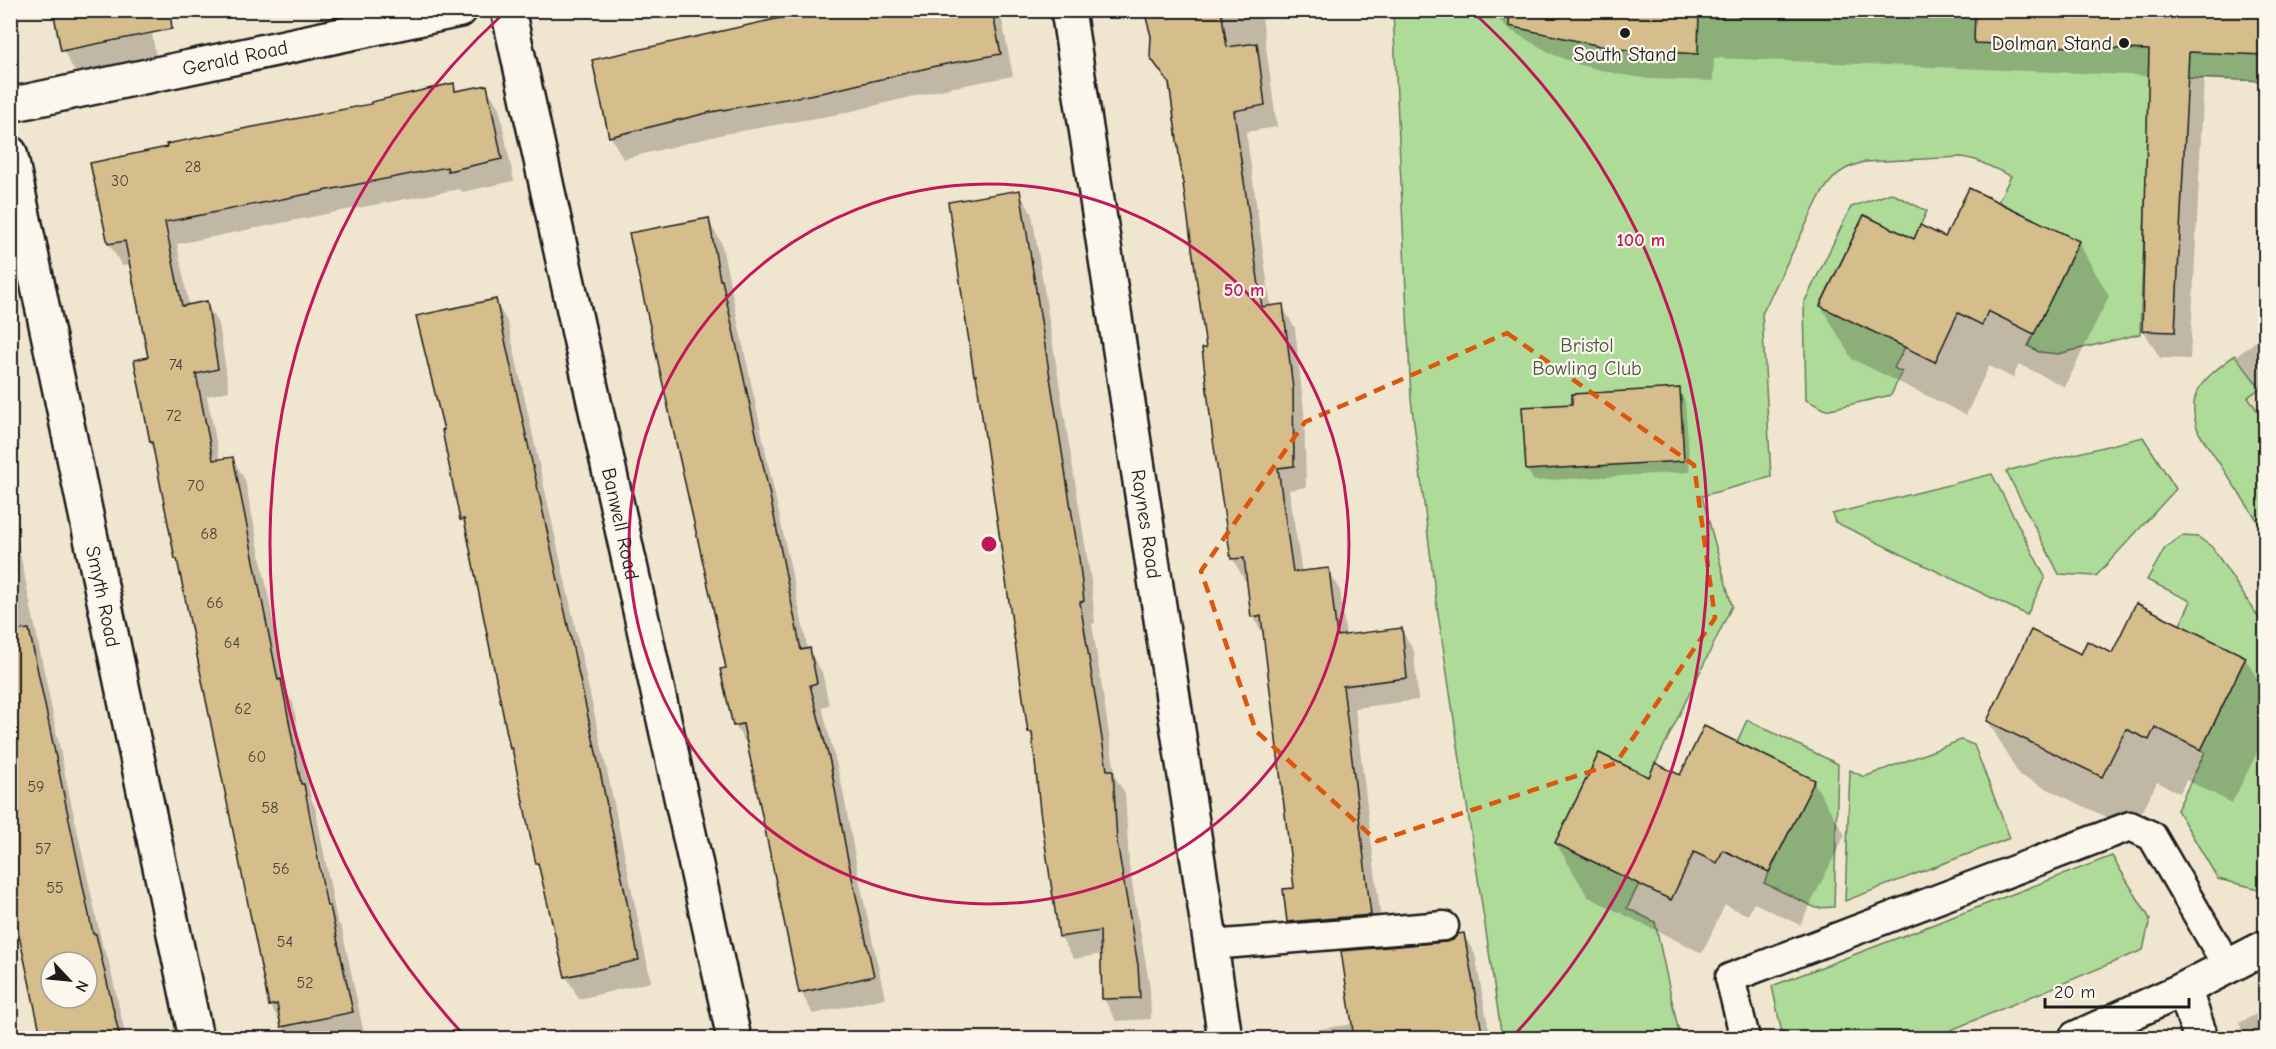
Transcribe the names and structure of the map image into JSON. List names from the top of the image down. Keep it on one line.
{"streets":{"street":["Gerald Road","Raynes Road","Banwell Road","Smyth Road"]},"parks":["Bristol Bowling Club"],"places":["South Stand","Dolman Stand"],"house_numbers":["28","30","74","72","70","68","66","64","62","60","59","58","57","56","55","54","52"],"scale_bar":"20 m","north":"bottom right","rings":["100 m","50 m"]}
